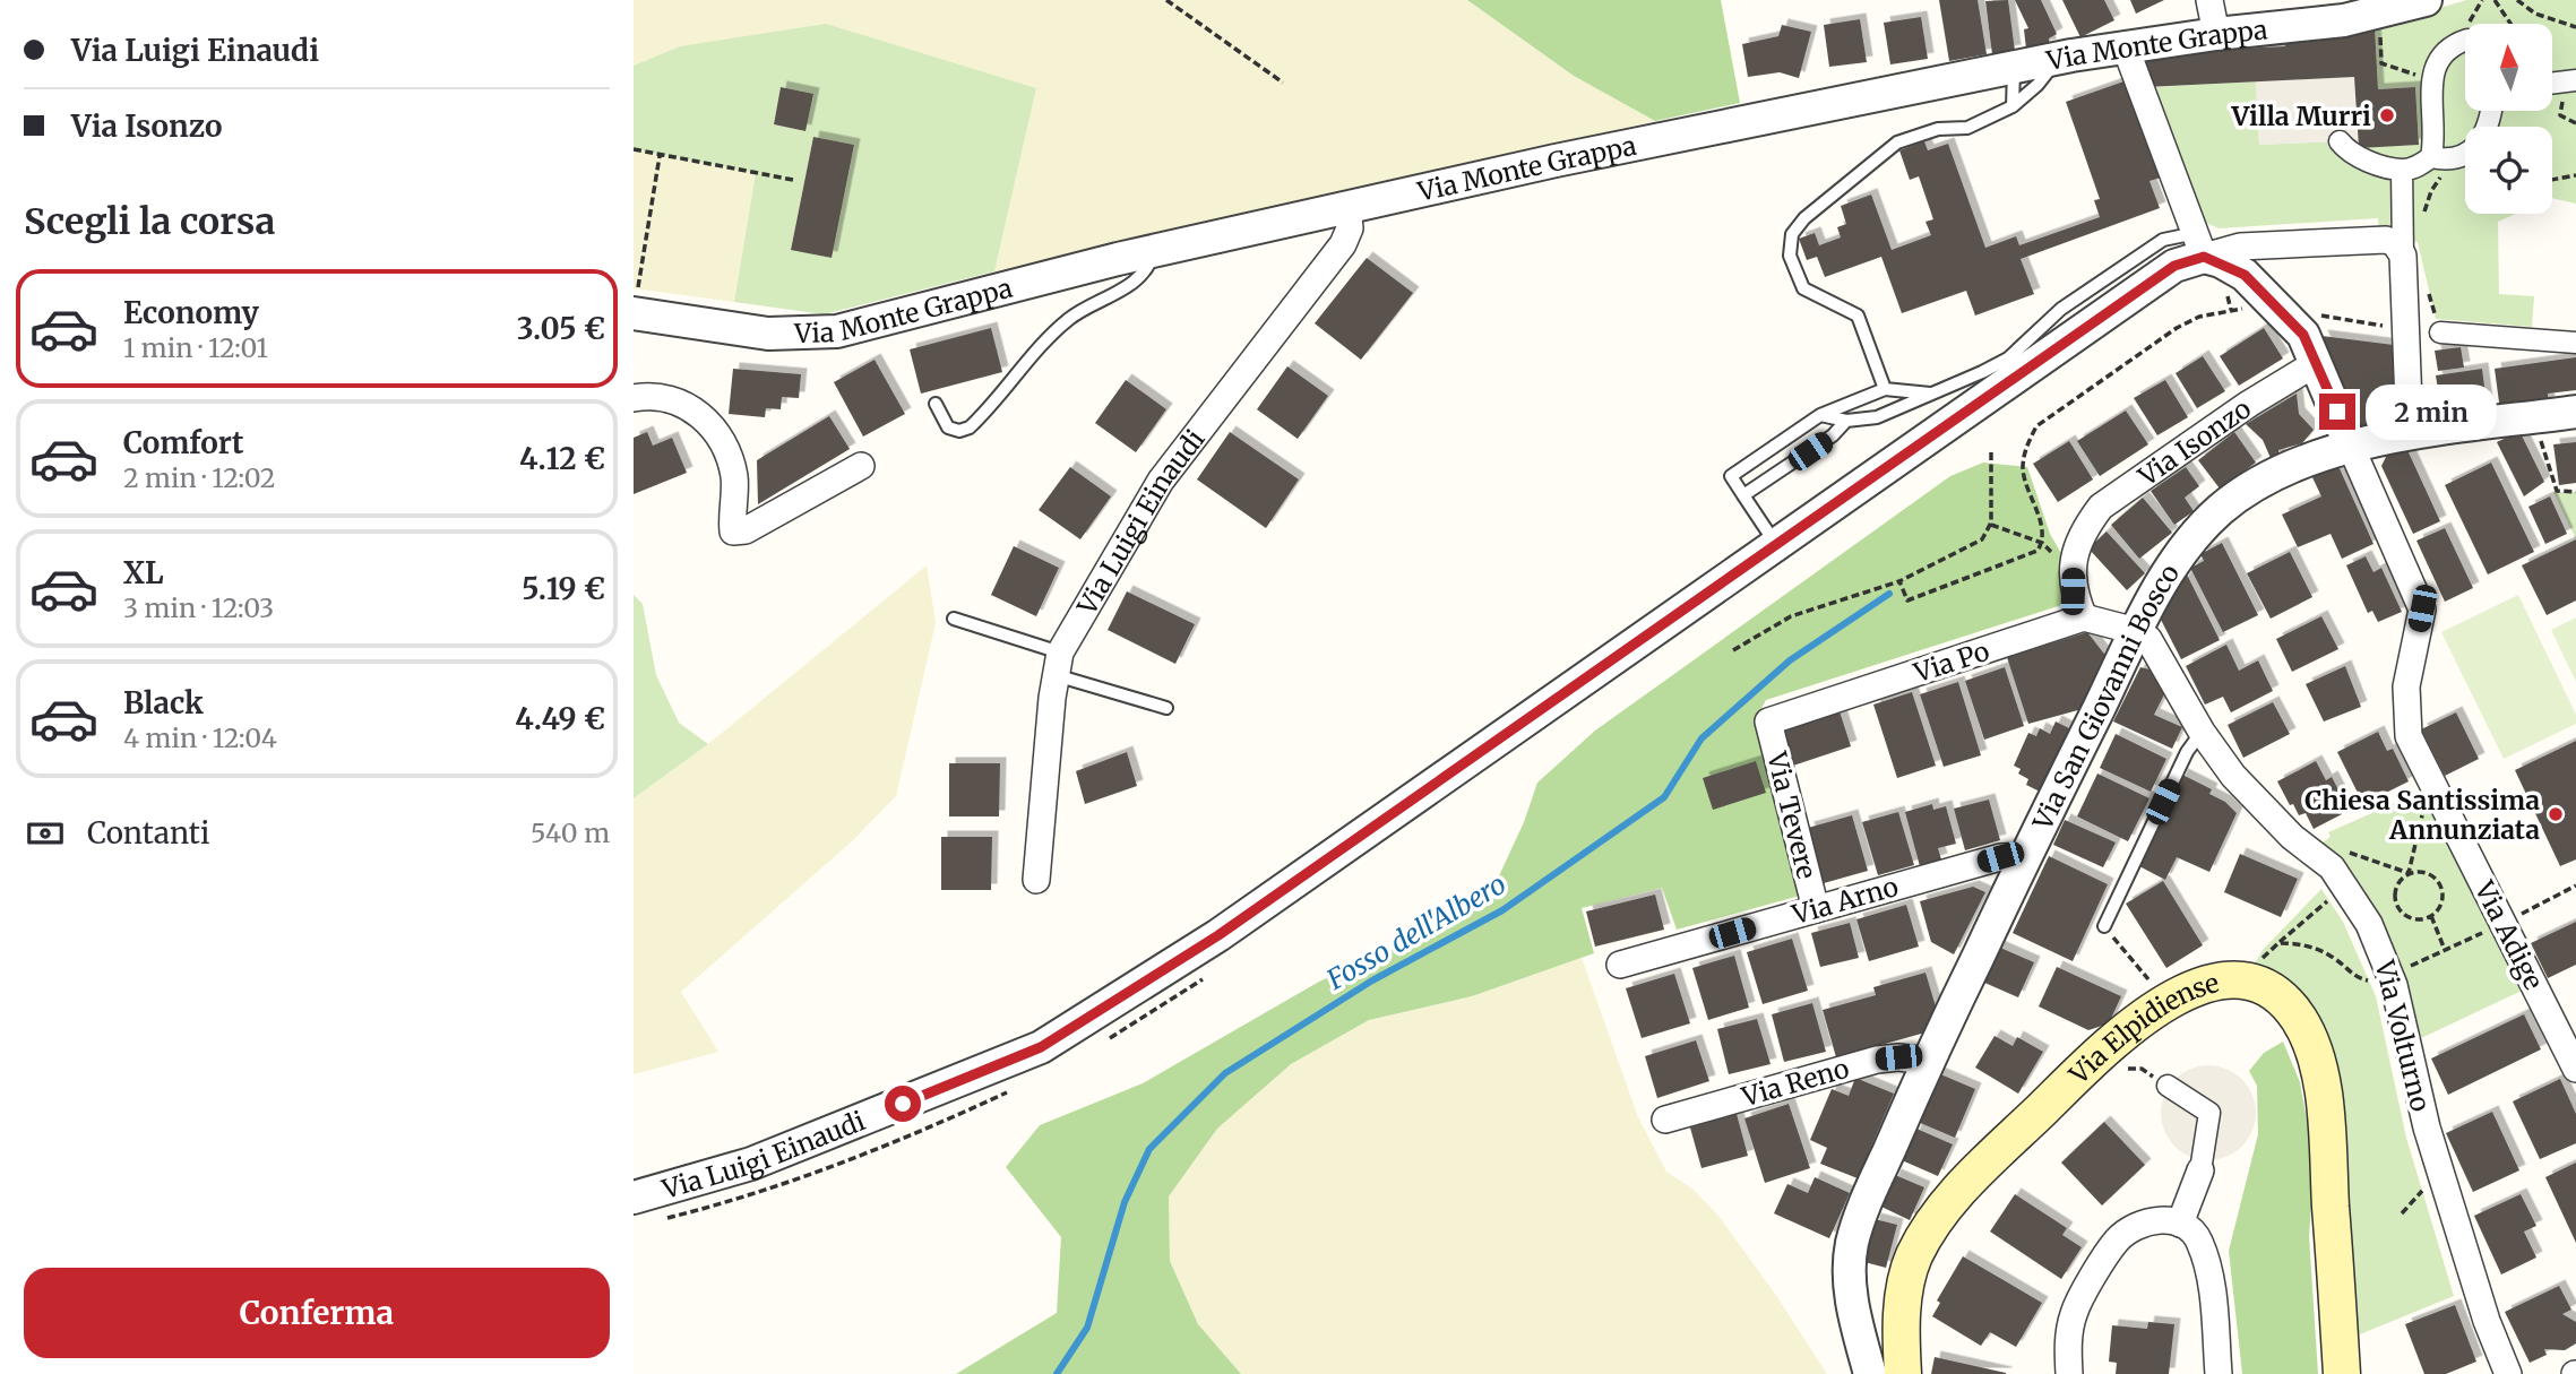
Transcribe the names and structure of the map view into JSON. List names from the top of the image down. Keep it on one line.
{"streets":{"main road":["Via Elpidiense"],"street":["Via Monte Grappa","Via Isonzo","Via Luigi Einaudi","Via Po","Via San Giovanni Bosco","Via Tevere","Via Arno","Via Adige","Via Volturno","Via Reno"]},"crossings":[["Via Monte Grappa","Via Luigi Einaudi"],["Via Isonzo","Via Po"],["Via Po","Via Tevere"],["Via San Giovanni Bosco","Via Arno"],["Via San Giovanni Bosco","Via Adige"],["Via San Giovanni Bosco","Via Volturno"],["Via San Giovanni Bosco","Via Reno"],["Via Tevere","Via Arno"]],"water":["Fosso dell'Albero"],"places":["Villa Murri","Chiesa Santissima Annunziata"],"north":"top","page":{"banner":["Via Luigi Einaudi","Via Isonzo"],"heading":"Scegli la corsa","list":[{"name":"Economy","note":"1 min · 12:01","value":"3.05 €"},{"name":"Comfort","note":"2 min · 12:02","value":"4.12 €"},{"name":"XL","note":"3 min · 12:03","value":"5.19 €"},{"name":"Black","note":"4 min · 12:04","value":"4.49 €"}],"bubble":"2 min","pay":["Contanti","540 m"],"buttons":"Conferma"}}
